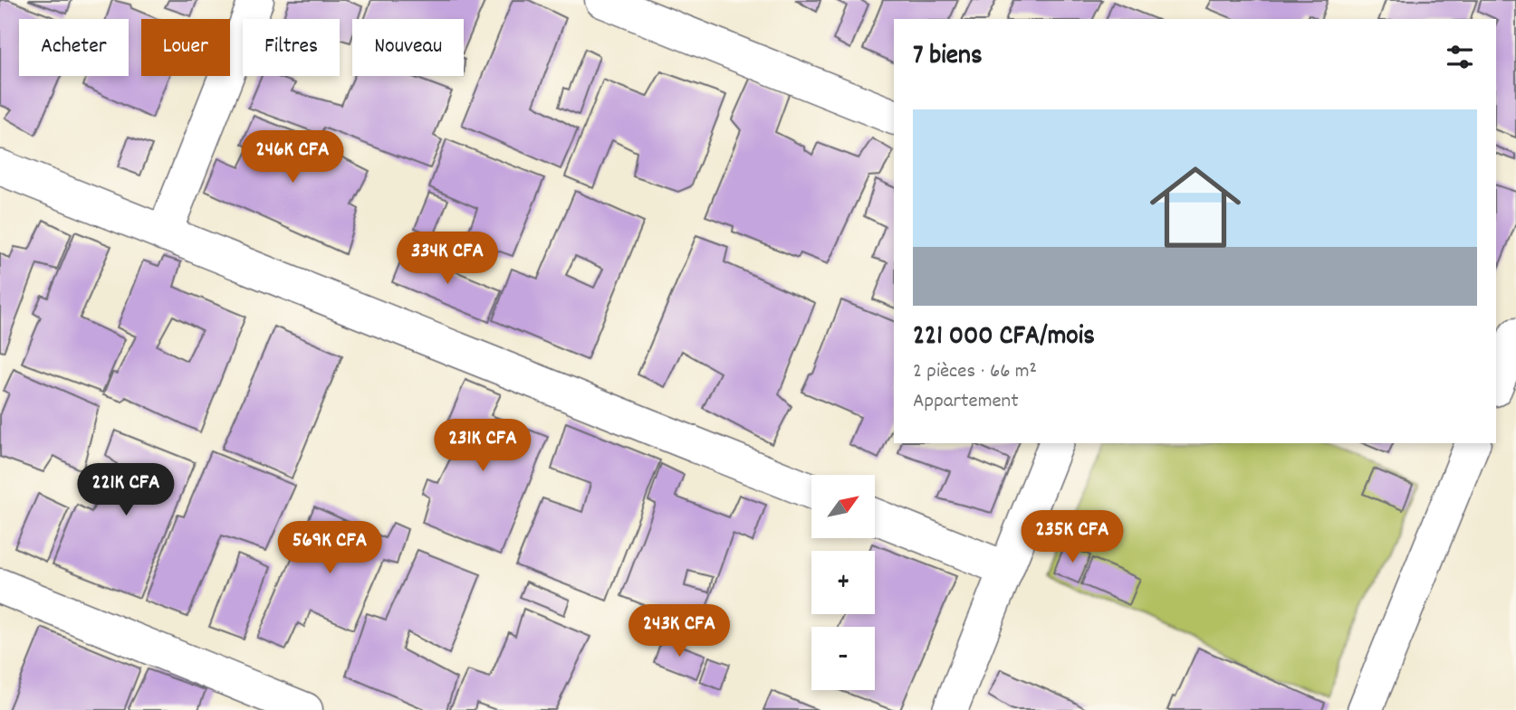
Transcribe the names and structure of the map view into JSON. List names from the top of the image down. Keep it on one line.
{"north":"top right","page":{"chip":["Acheter","Louer","Filtres","Nouveau"],"heading":"7 biens","list":[{"name":"221 000 CFA/mois","note":"2 pièces · 66 m² · Appartement"}],"price":["246K CFA","334K CFA","231K CFA","221K CFA","235K CFA","569K CFA","243K CFA"],"map_buttons":["+","−"]}}
